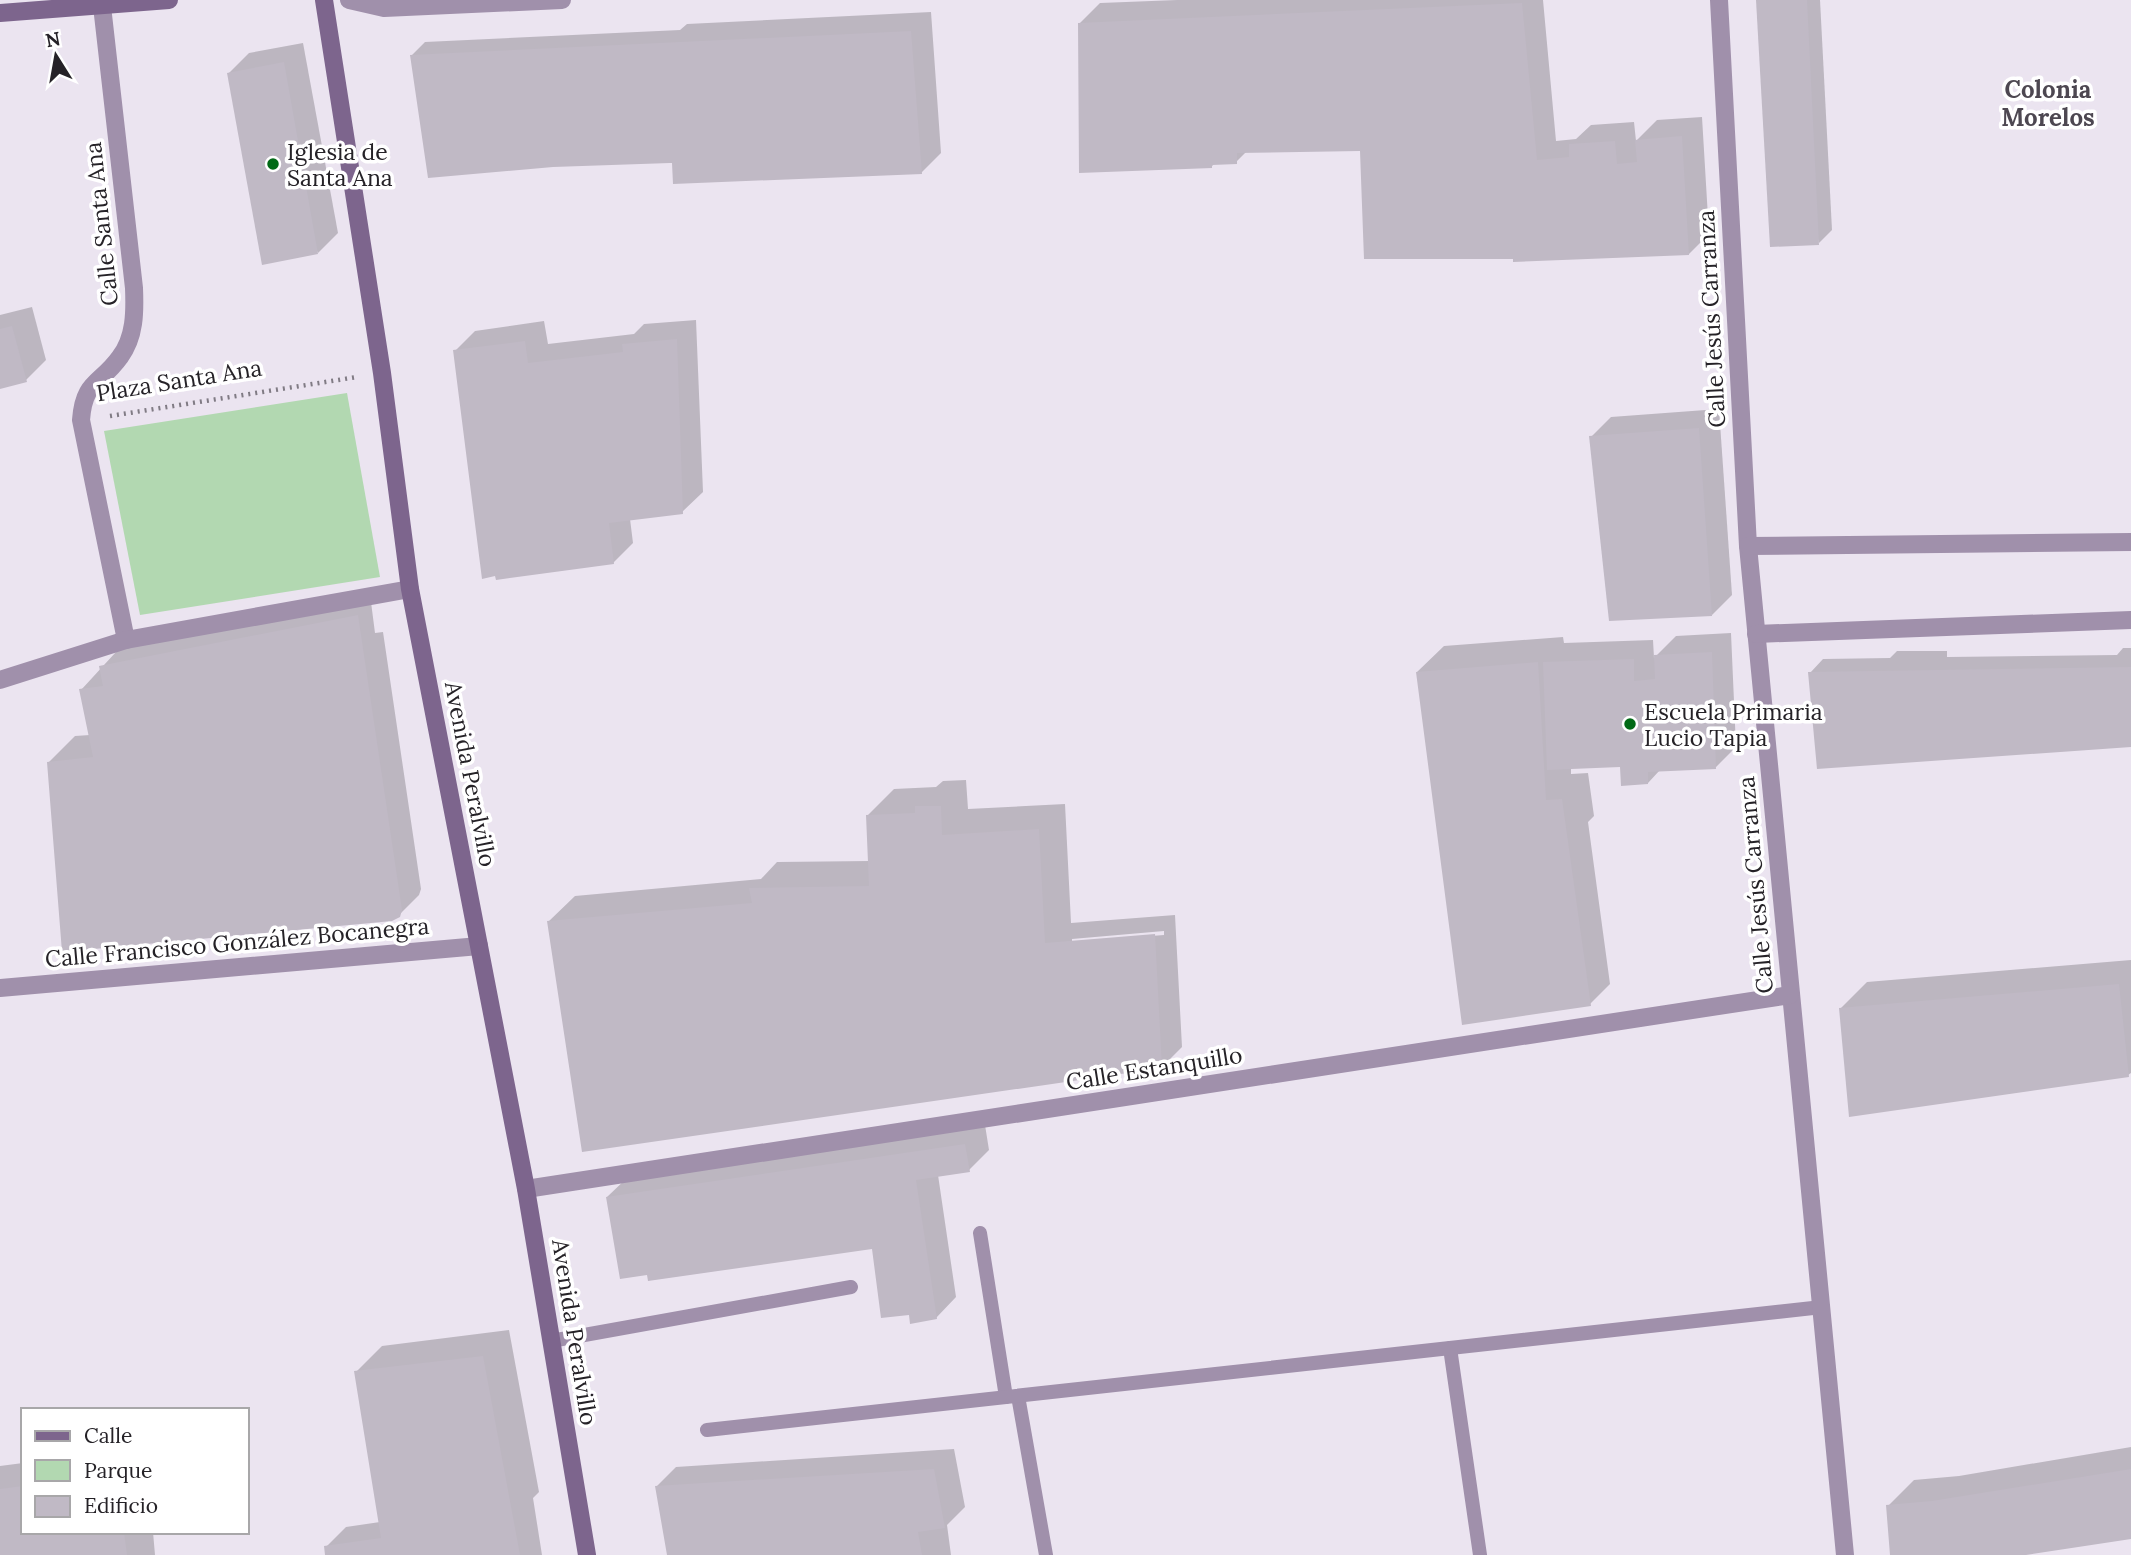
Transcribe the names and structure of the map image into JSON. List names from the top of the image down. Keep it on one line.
{"streets":{"street":["Calle Santa Ana","Calle Jesús Carranza","Plaza Santa Ana","Avenida Peralvillo","Calle Francisco González Bocanegra","Calle Estanquillo"]},"crossings":[["Calle Santa Ana","Plaza Santa Ana"],["Calle Jesús Carranza","Calle Estanquillo"],["Plaza Santa Ana","Avenida Peralvillo"],["Avenida Peralvillo","Calle Francisco González Bocanegra"],["Avenida Peralvillo","Calle Estanquillo"]],"districts":["Colonia Morelos"],"places":["Iglesia de Santa Ana","Escuela Primaria Lucio Tapia"],"legend":["Calle","Parque","Edificio"],"north":"top"}
